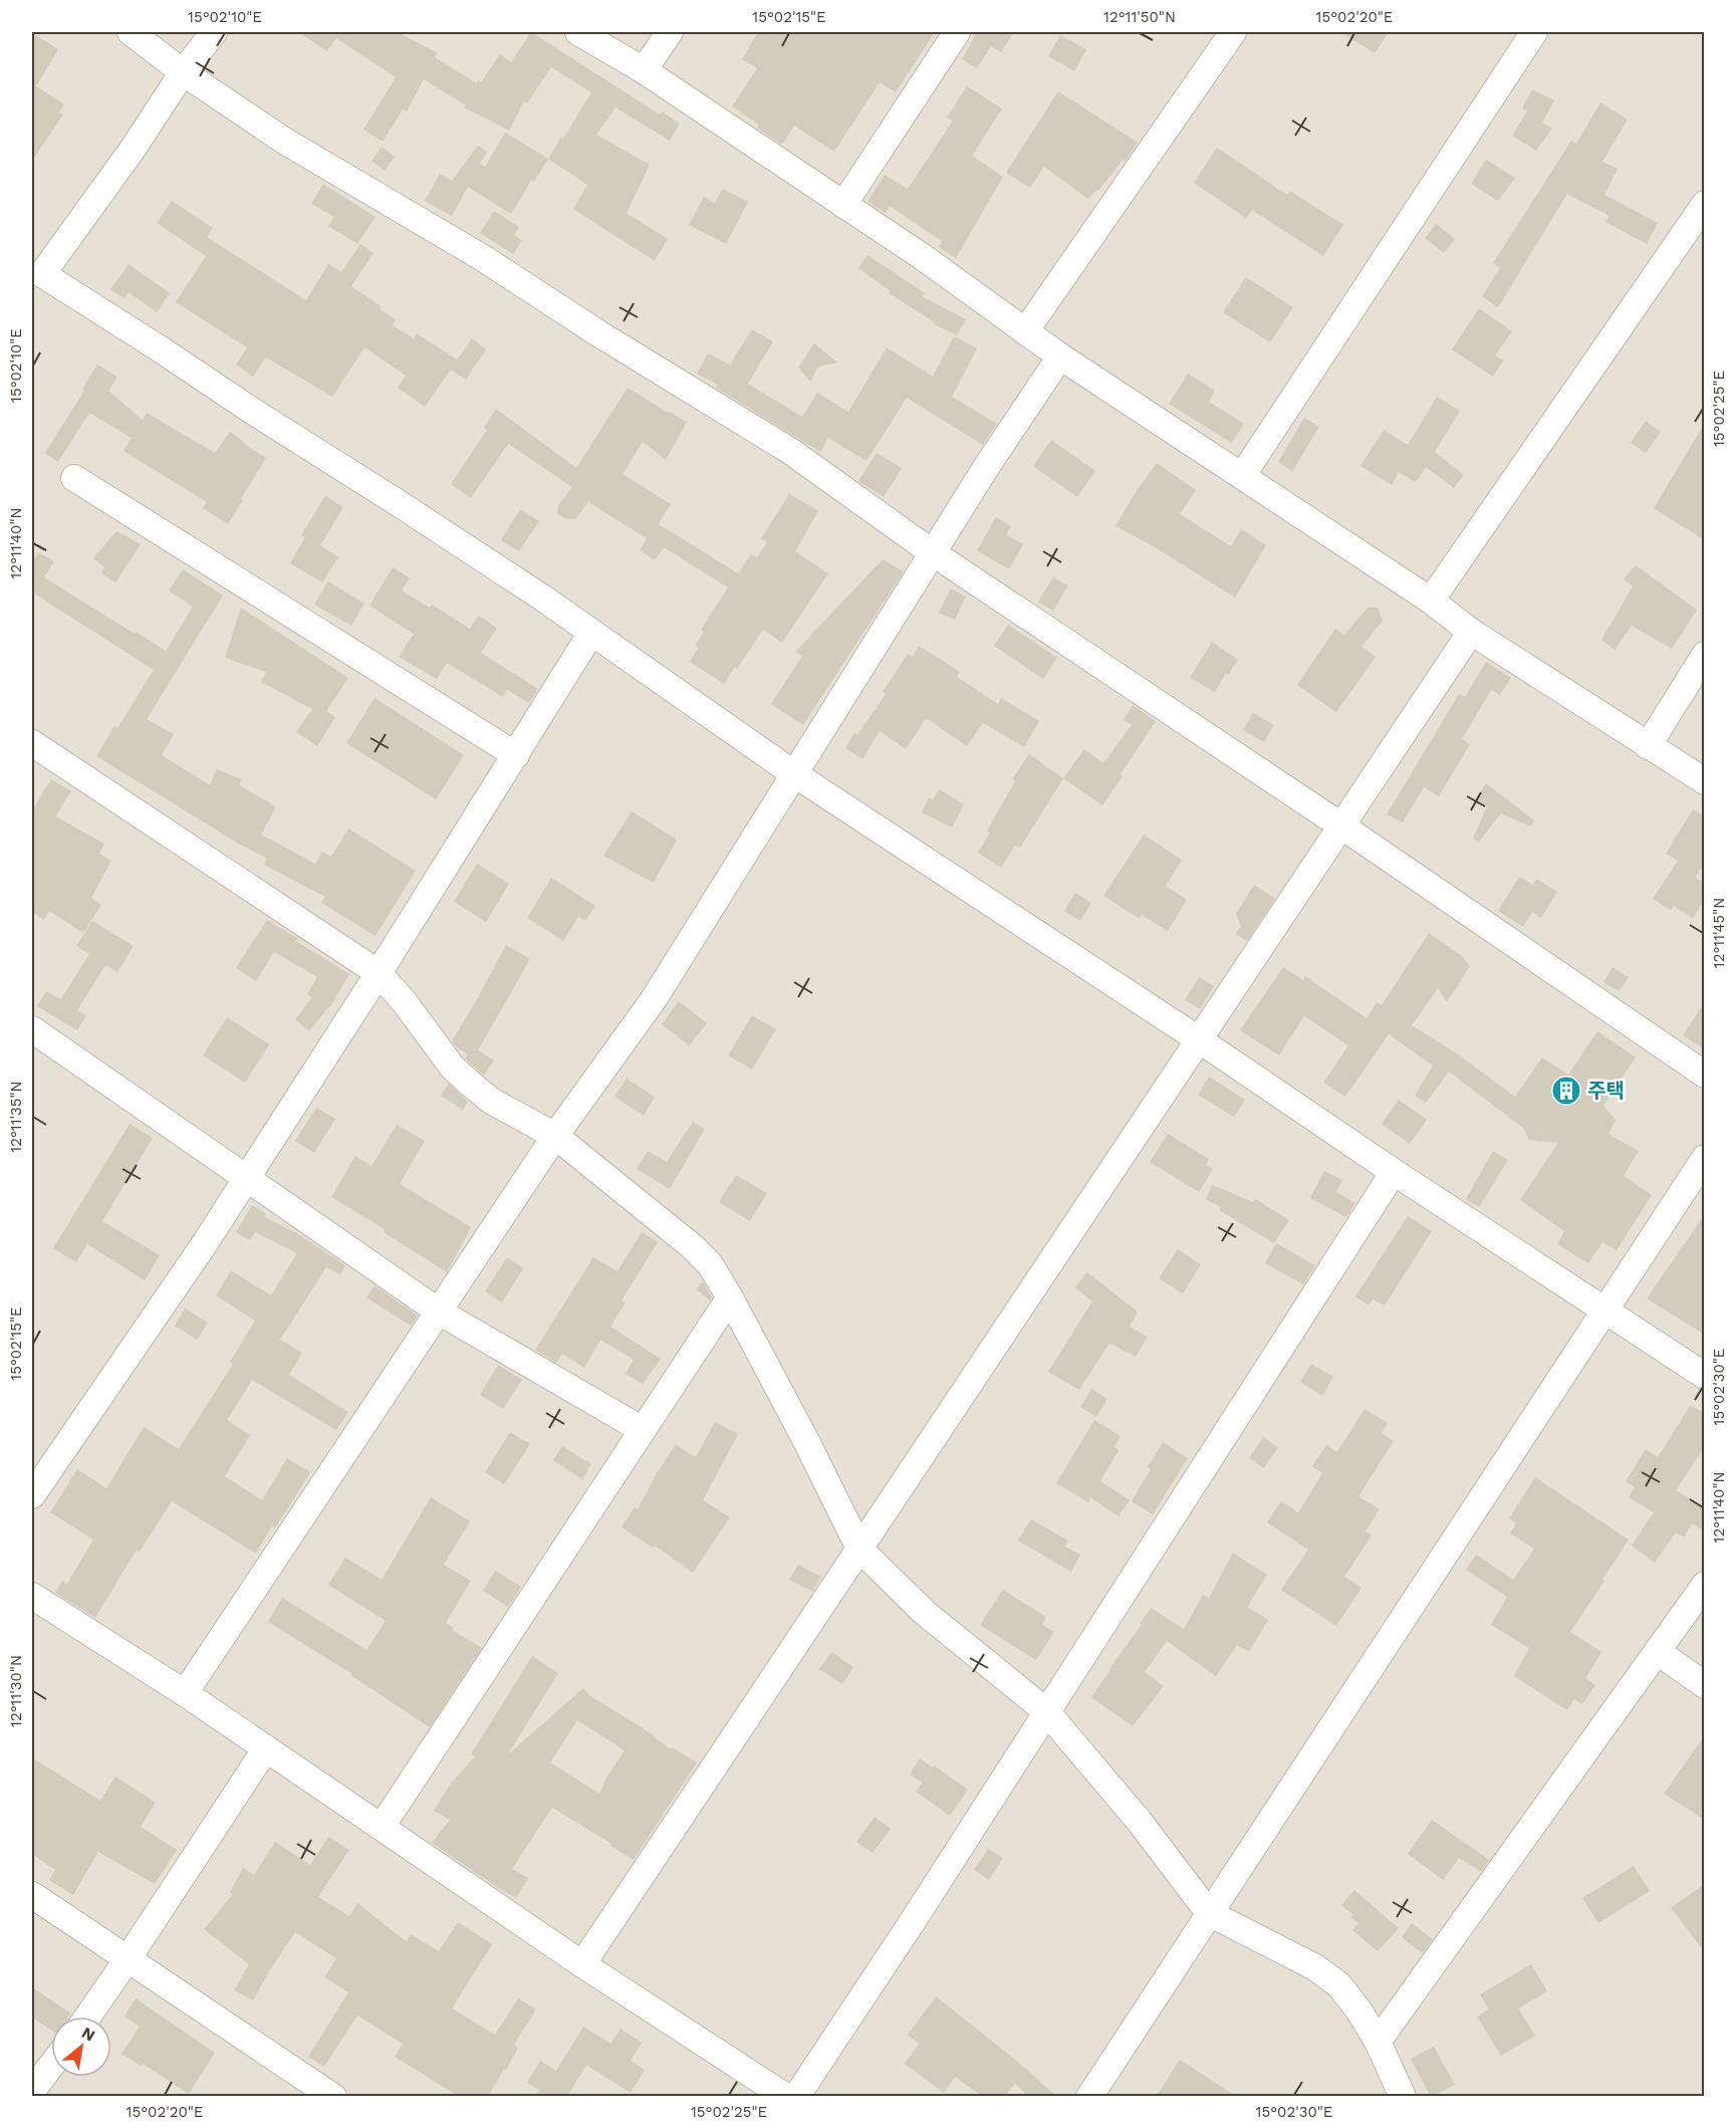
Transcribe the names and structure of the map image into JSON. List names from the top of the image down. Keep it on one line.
{"places":{"building":["주택"]},"north":"top right","coordinates":["15°02'10\"E","15°02'15\"E","12°11'50\"N","15°02'20\"E","15°02'25\"E","12°11'40\"N","12°11'45\"N","12°11'35\"N","15°02'30\"E","12°11'30\"N"]}
